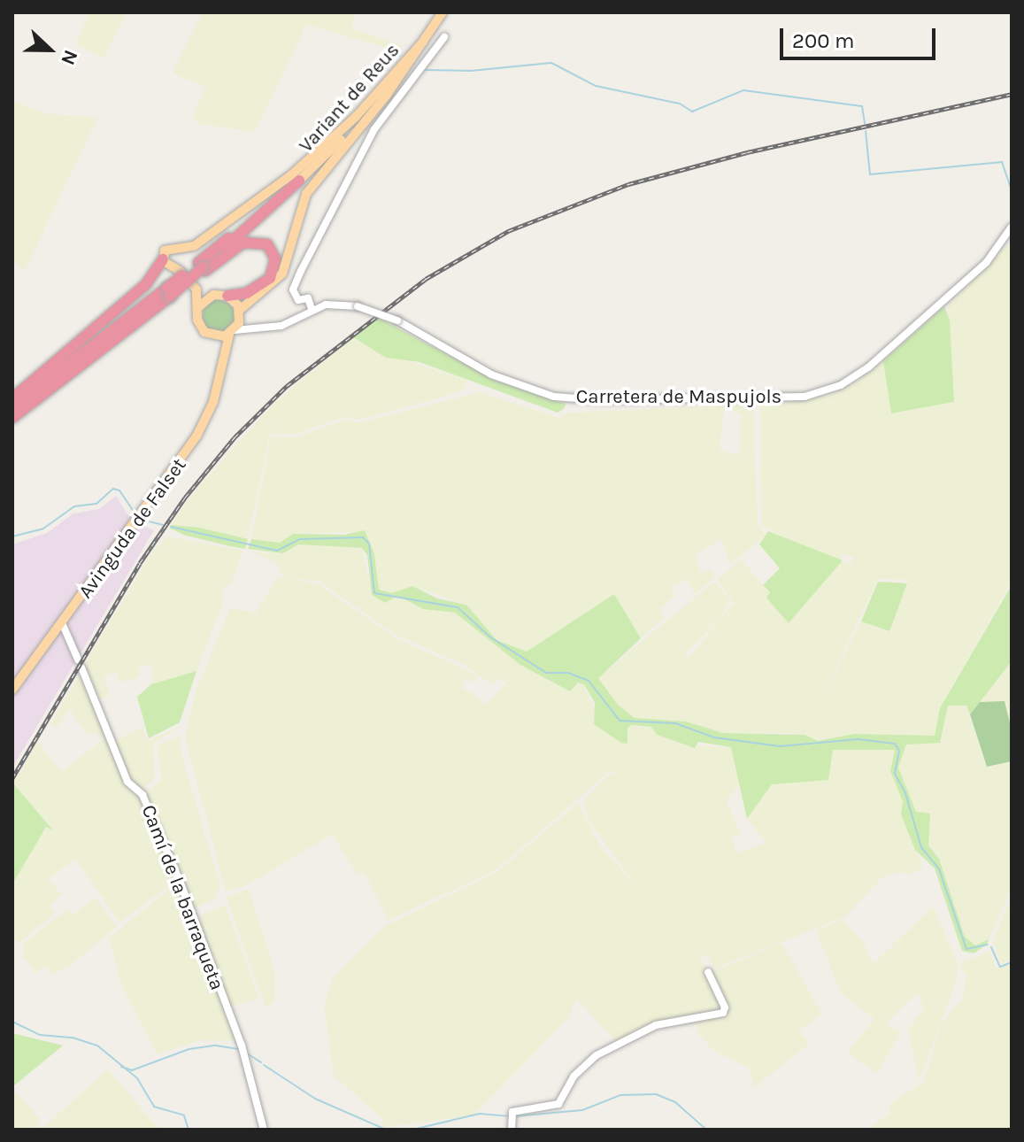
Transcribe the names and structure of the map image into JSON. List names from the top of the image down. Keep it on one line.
{"streets":{"main road":["Variant de Reus","Avinguda de Falset"],"street":["Carretera de Maspujols","Camí de la barraqueta"]},"crossings":[["Carretera de Maspujols","Avinguda de Falset"],["Avinguda de Falset","Camí de la barraqueta"]],"scale_bar":"200 m","north":"right"}
